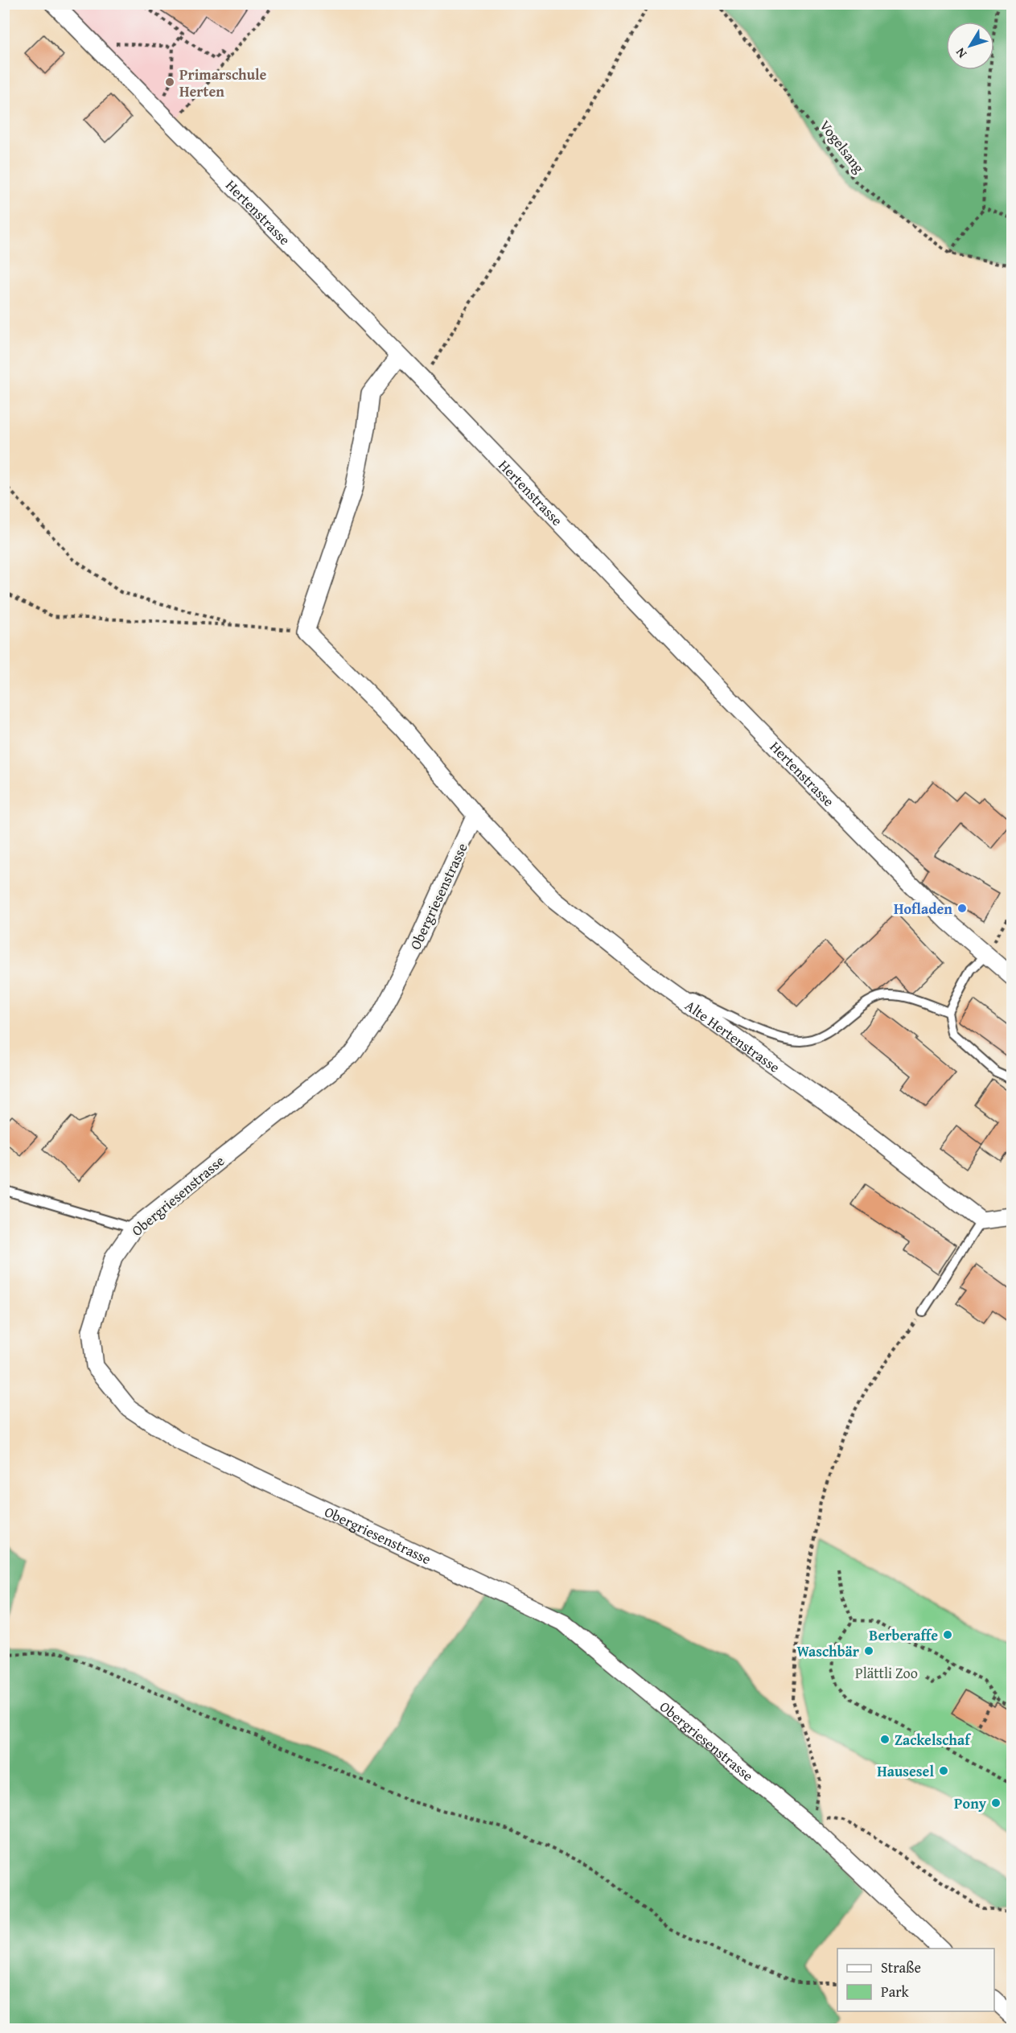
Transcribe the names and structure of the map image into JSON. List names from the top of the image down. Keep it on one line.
{"streets":{"street":["Hertenstrasse","Obergriesenstrasse","Alte Hertenstrasse"],"path":["Vogelsang"]},"crossings":[["Obergriesenstrasse","Alte Hertenstrasse"]],"parks":["Plättli Zoo"],"places":["Primarschule Herten","Hofladen","Berberaffe","Waschbär","Zackelschaf","Hausesel","Pony"],"legend":["Straße","Park"],"north":"bottom left"}
